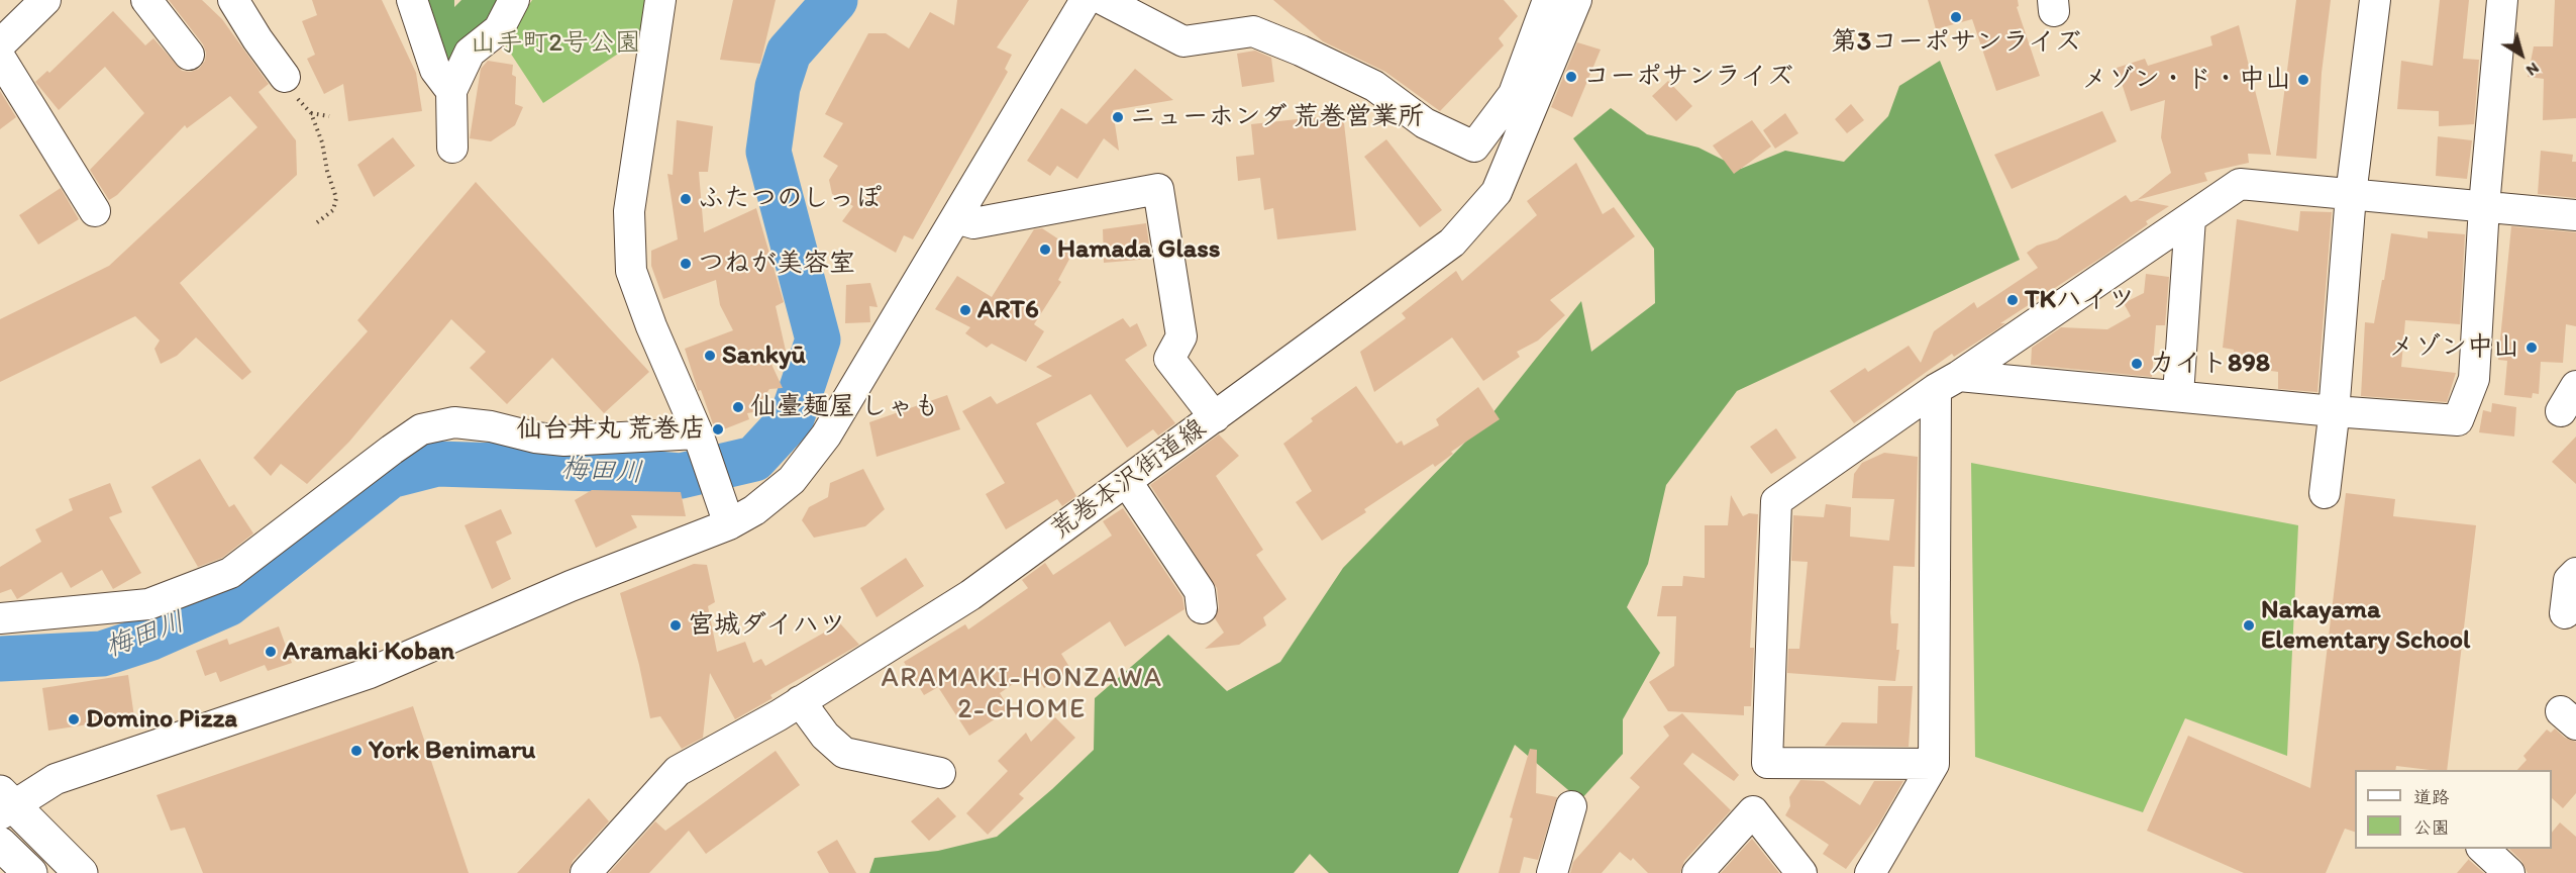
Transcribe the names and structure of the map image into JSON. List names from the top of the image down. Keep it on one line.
{"streets":{"street":["荒巻本沢街道線"]},"districts":["ARAMAKI-HONZAWA 2-CHOME"],"water":["梅田川"],"parks":["山手町2号公園"],"places":["第3コーポサンライズ","コーポサンライズ","メゾン・ド・中山","ニューホンダ 荒巻営業所","ふたつのしっぽ","Hamada Glass","つねが美容室","TKハイツ","ART6","メゾン中山","Sankyū","カイト898","仙臺麺屋 しゃも","仙台丼丸 荒巻店","宮城ダイハツ","Nakayama Elementary School","Aramaki Koban","Domino Pizza","York Benimaru"],"legend":["道路","公園"],"north":"bottom right"}
